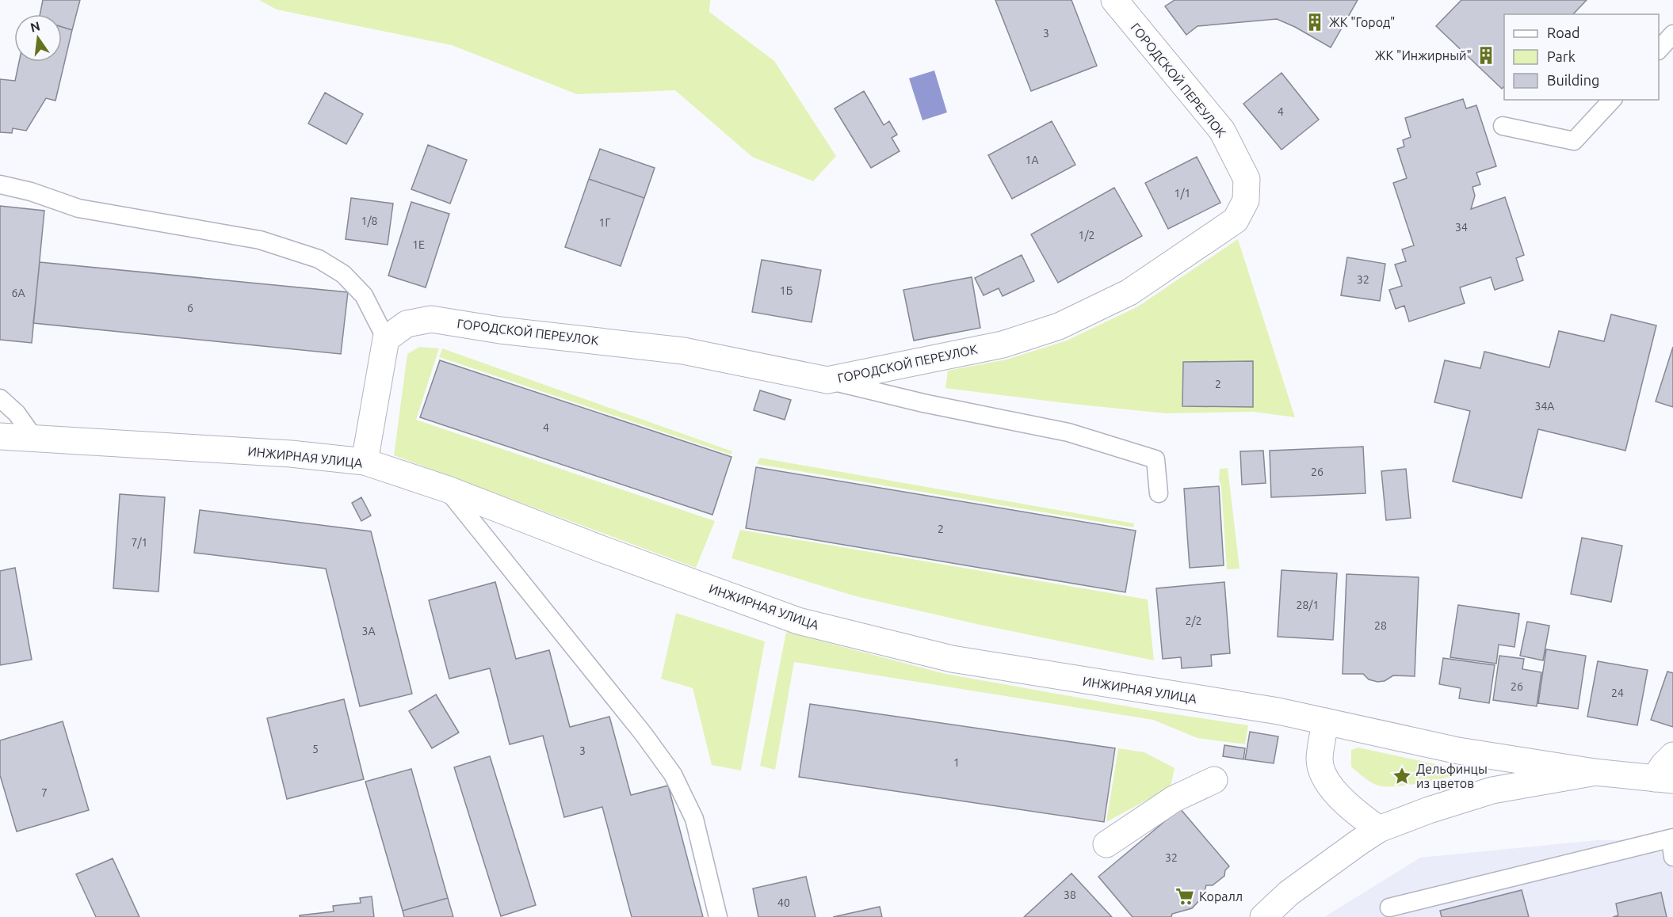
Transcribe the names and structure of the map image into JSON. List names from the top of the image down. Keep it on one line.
{"streets":{"street":["ГОРОДСКОЙ ПЕРЕУЛОК","ИНЖИРНАЯ УЛИЦА"]},"places":{"building":["ЖК \"Город\"","ЖК \"Инжирный\""],"place":["Дельфинцы из цветов"],"supermarket":["Коралл"]},"house_numbers":["3","4","1А","1/1","1/8","1Г","34","1/2","1Е","32","1Б","6А","6","2","34А","4","26","2","7/1","28/1","2/2","28","3А","26","24","5","3","1","7","32","38","40"],"legend":["Road","Park","Building"],"north":"top"}
